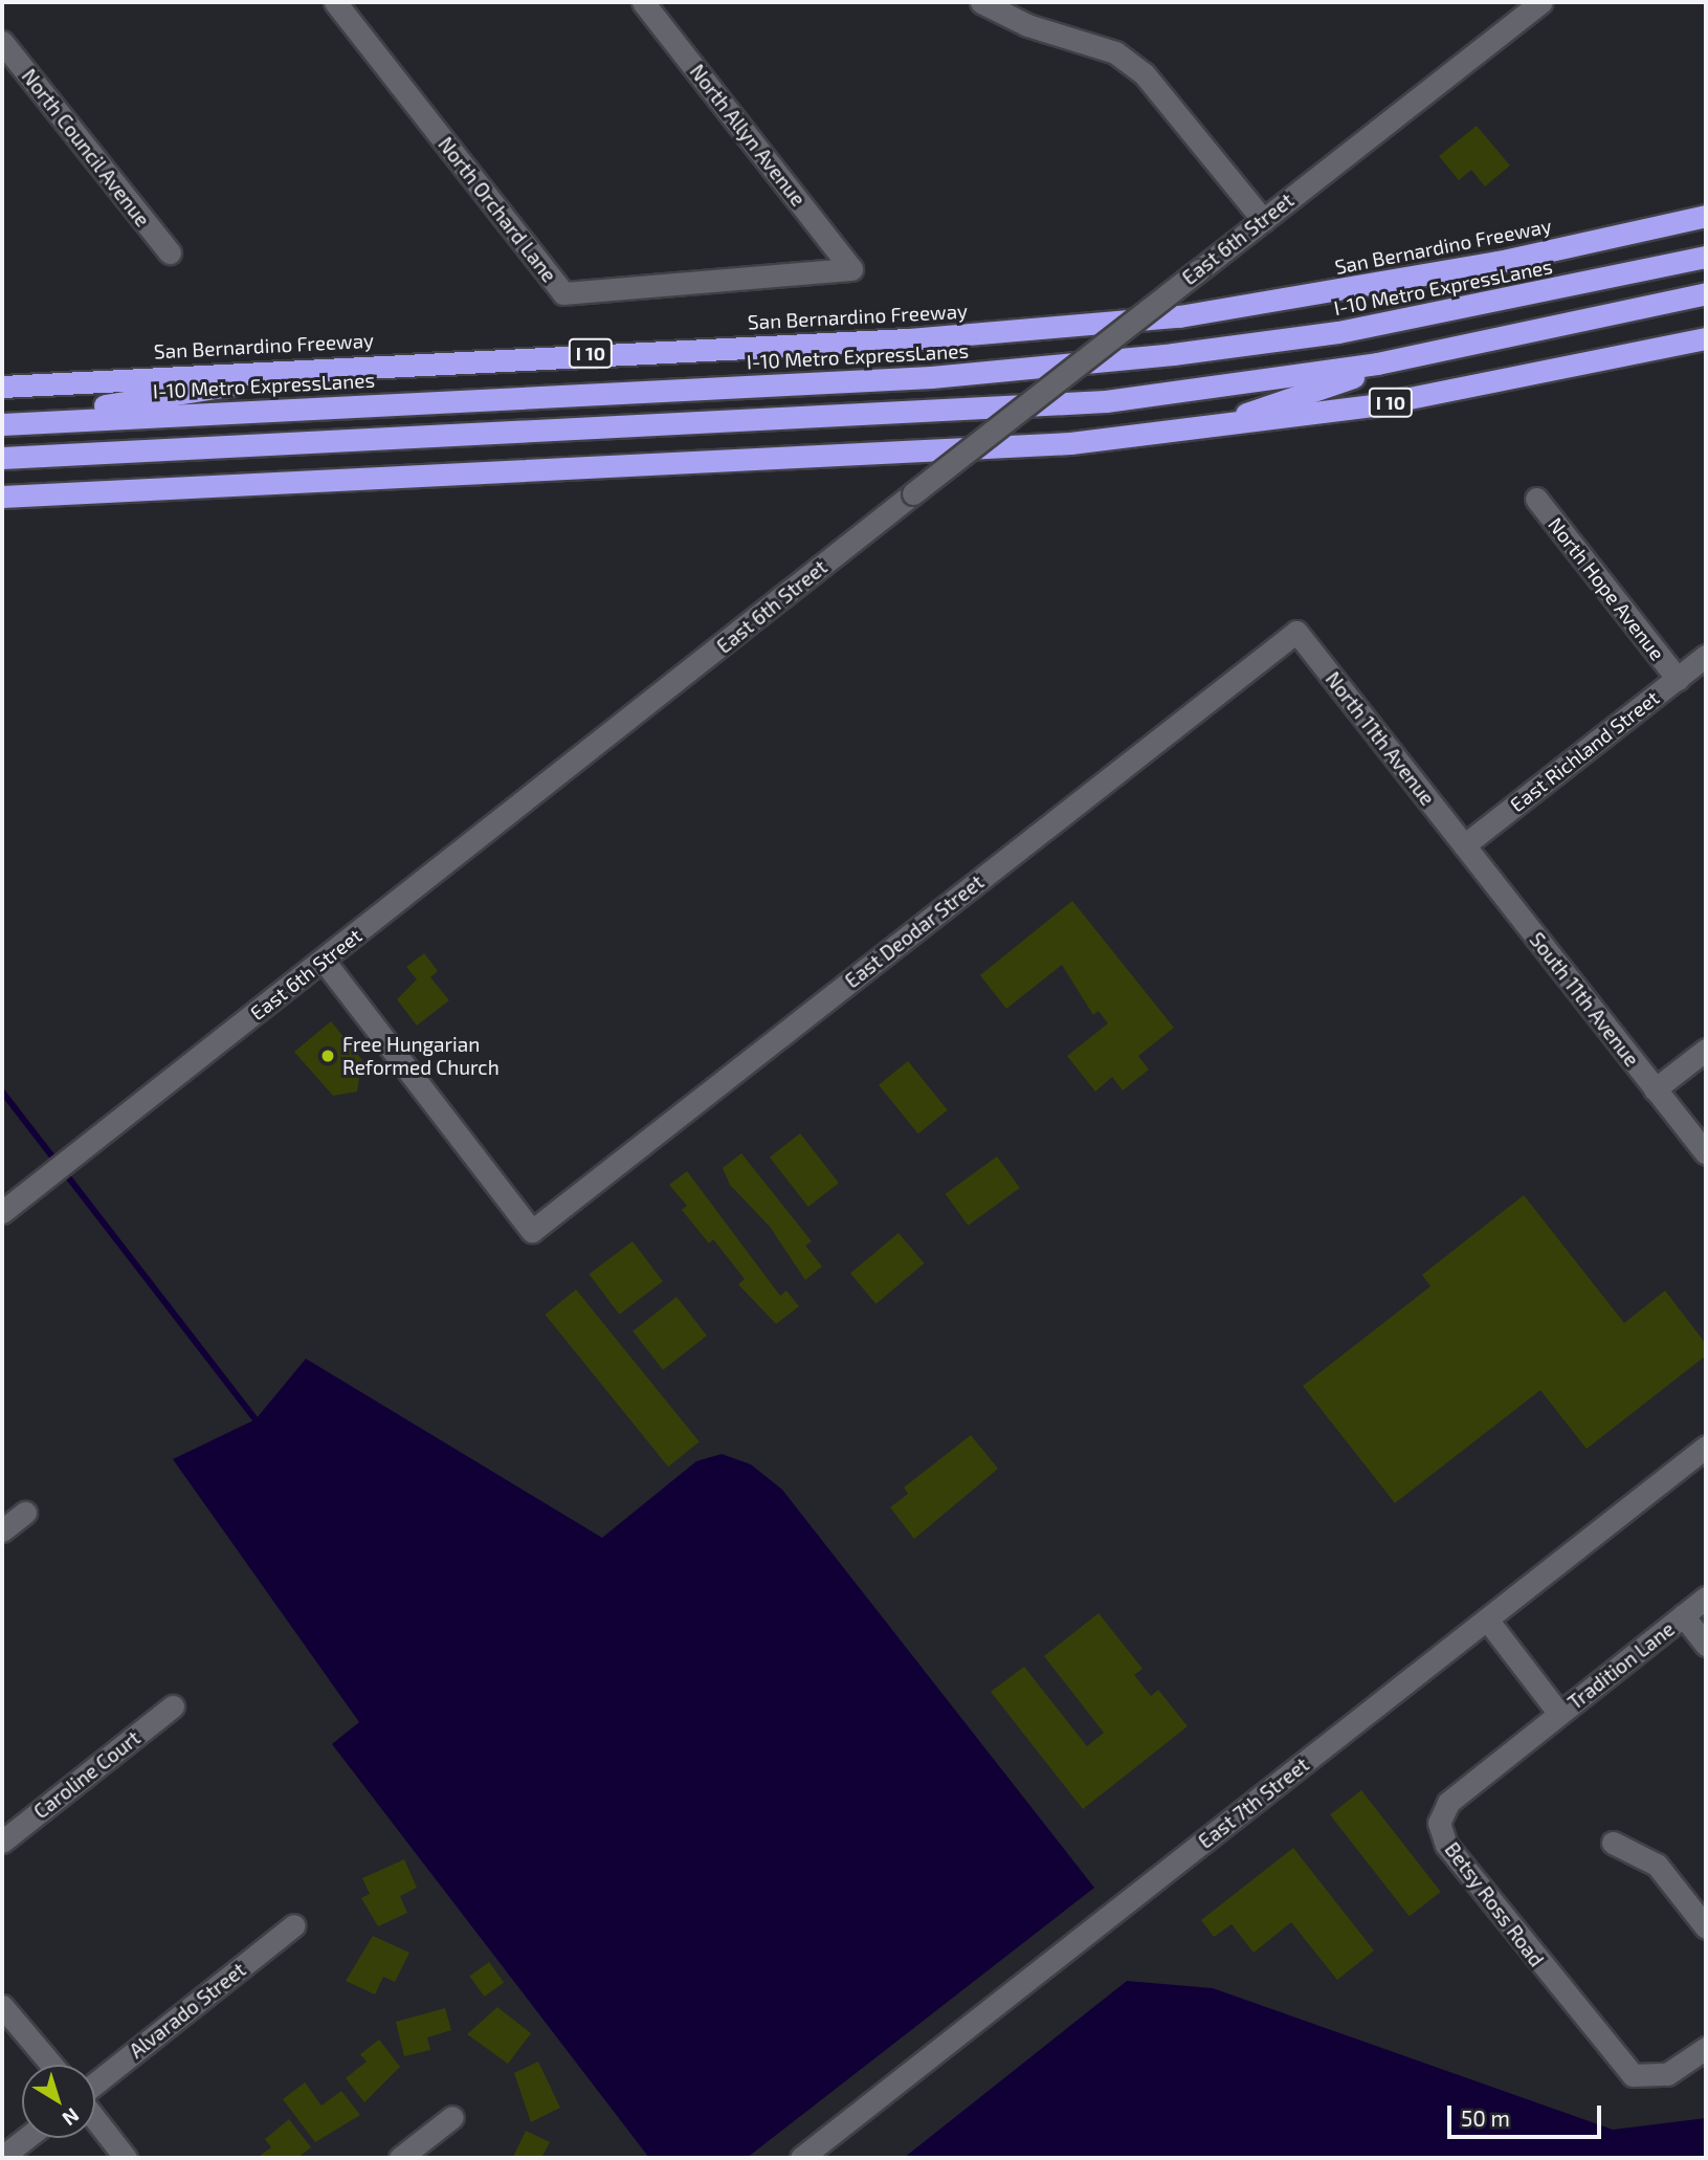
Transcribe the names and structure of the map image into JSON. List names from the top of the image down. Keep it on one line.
{"streets":{"highway":["San Bernardino Freeway","I-10 Metro ExpressLanes","I 10"],"street":["North Allyn Avenue","North Council Avenue","North Orchard Lane","East 6th Street","North Hope Avenue","North 11th Avenue","East Richland Street","East Deodar Street","South 11th Avenue","Tradition Lane","Caroline Court","East 7th Street","Betsy Ross Road","Alvarado Street"]},"crossings":[["North Allyn Avenue","North Orchard Lane"],["East 6th Street","East Deodar Street"],["North Hope Avenue","East Richland Street"],["North 11th Avenue","East Richland Street"],["North 11th Avenue","East Deodar Street"],["North 11th Avenue","South 11th Avenue"],["East Richland Street","South 11th Avenue"],["Tradition Lane","East 7th Street"],["Tradition Lane","Betsy Ross Road"]],"places":["Free Hungarian Reformed Church"],"scale_bar":"50 m","north":"bottom right"}
